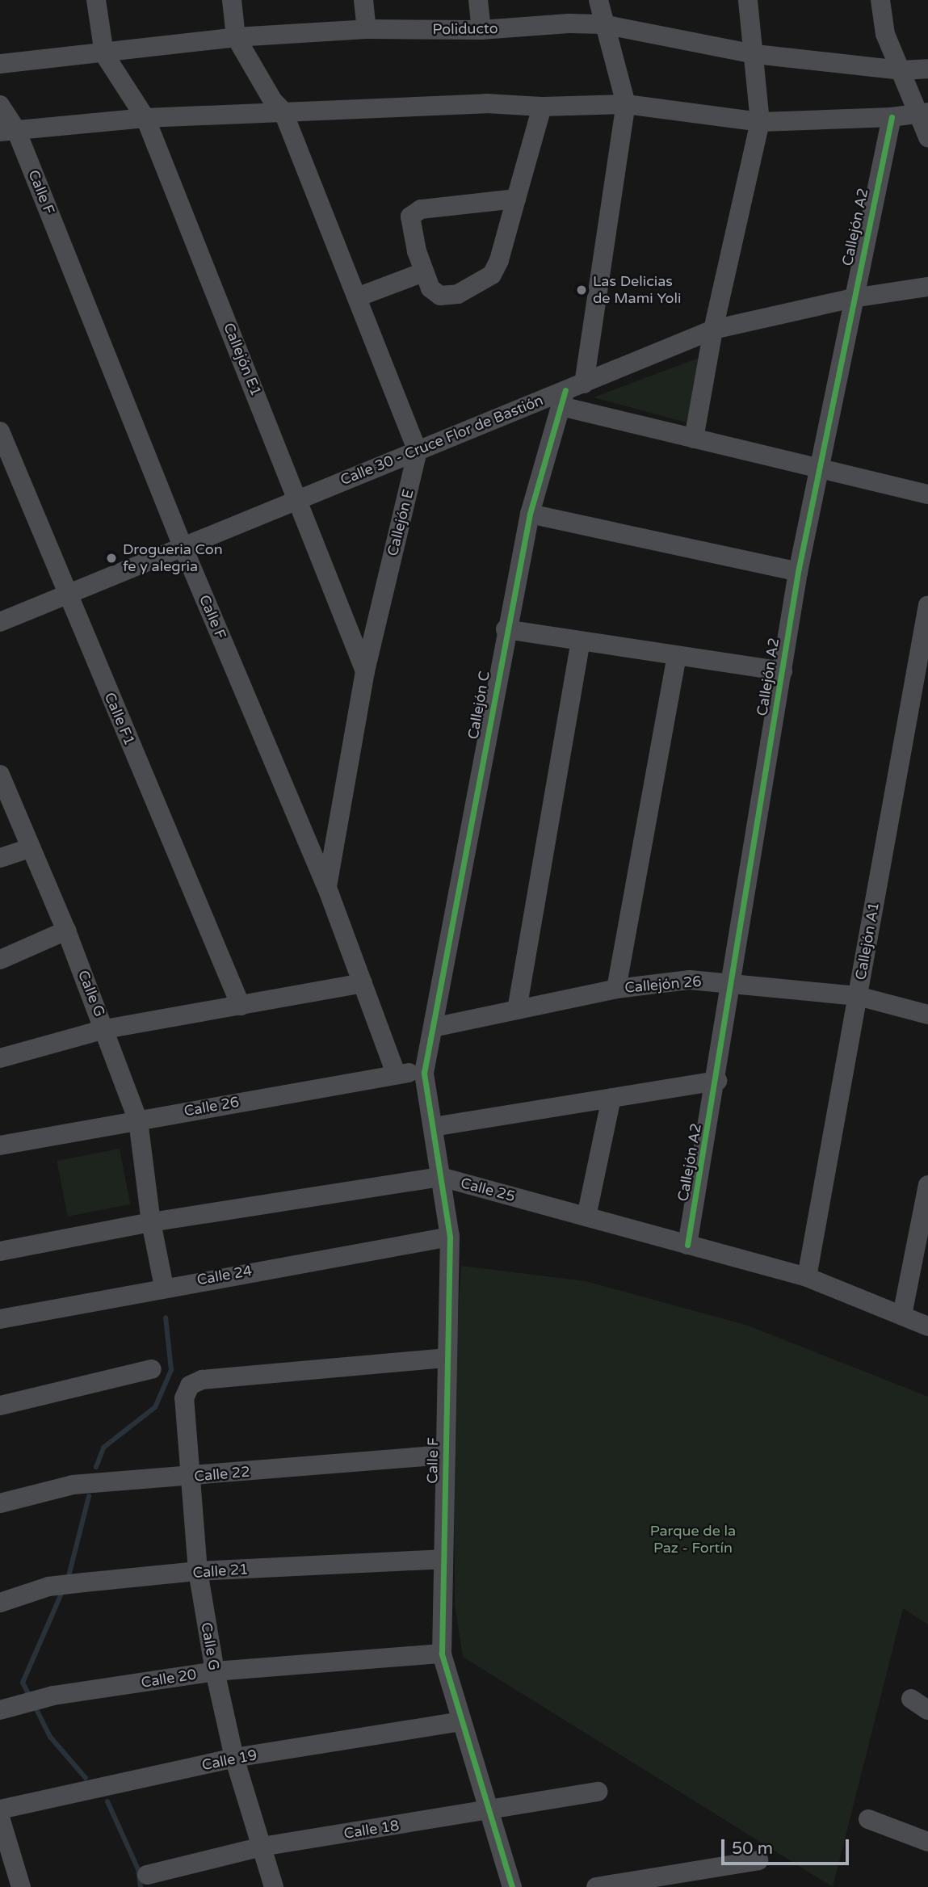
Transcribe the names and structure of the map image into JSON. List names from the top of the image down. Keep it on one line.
{"streets":{"street":["Poliducto","Calle F","Callejón A2","Callejón E1","Calle 30 - Cruce Flor de Bastión","Callejón E","Callejón C","Calle F1","Callejón A1","Callejón 26","Calle G","Calle 26","Calle 25","Calle 24","Calle 22","Calle 21","Calle 20","Calle 19","Calle 18"]},"crossings":[["Poliducto","Callejón E1"],["Calle F","Calle 30 - Cruce Flor de Bastión"],["Calle F","Callejón E"],["Calle F","Callejón C"],["Calle F","Callejón 26"],["Calle F","Calle G"],["Calle F","Calle 26"],["Calle F","Calle 25"],["Calle F","Calle 24"],["Calle F","Calle 22"],["Calle F","Calle 21"],["Calle F","Calle 20"],["Calle F","Calle 19"],["Calle F","Calle 18"],["Callejón A2","Calle 30 - Cruce Flor de Bastión"],["Callejón A2","Callejón 26"],["Callejón A2","Calle 25"],["Callejón E1","Calle 30 - Cruce Flor de Bastión"],["Callejón E1","Callejón E"],["Calle 30 - Cruce Flor de Bastión","Callejón E"],["Calle 30 - Cruce Flor de Bastión","Callejón C"],["Calle 30 - Cruce Flor de Bastión","Calle F1"],["Callejón C","Callejón 26"],["Callejón A1","Callejón 26"],["Callejón A1","Calle 25"],["Calle G","Calle 26"],["Calle G","Calle 25"],["Calle G","Calle 24"],["Calle G","Calle 22"],["Calle G","Calle 21"],["Calle G","Calle 20"],["Calle G","Calle 19"],["Calle G","Calle 18"]],"parks":["Parque de la Paz - Fortín"],"places":["Las Delicias de Mami Yoli","Drogueria Con fe y alegria"],"scale_bar":"50 m"}
